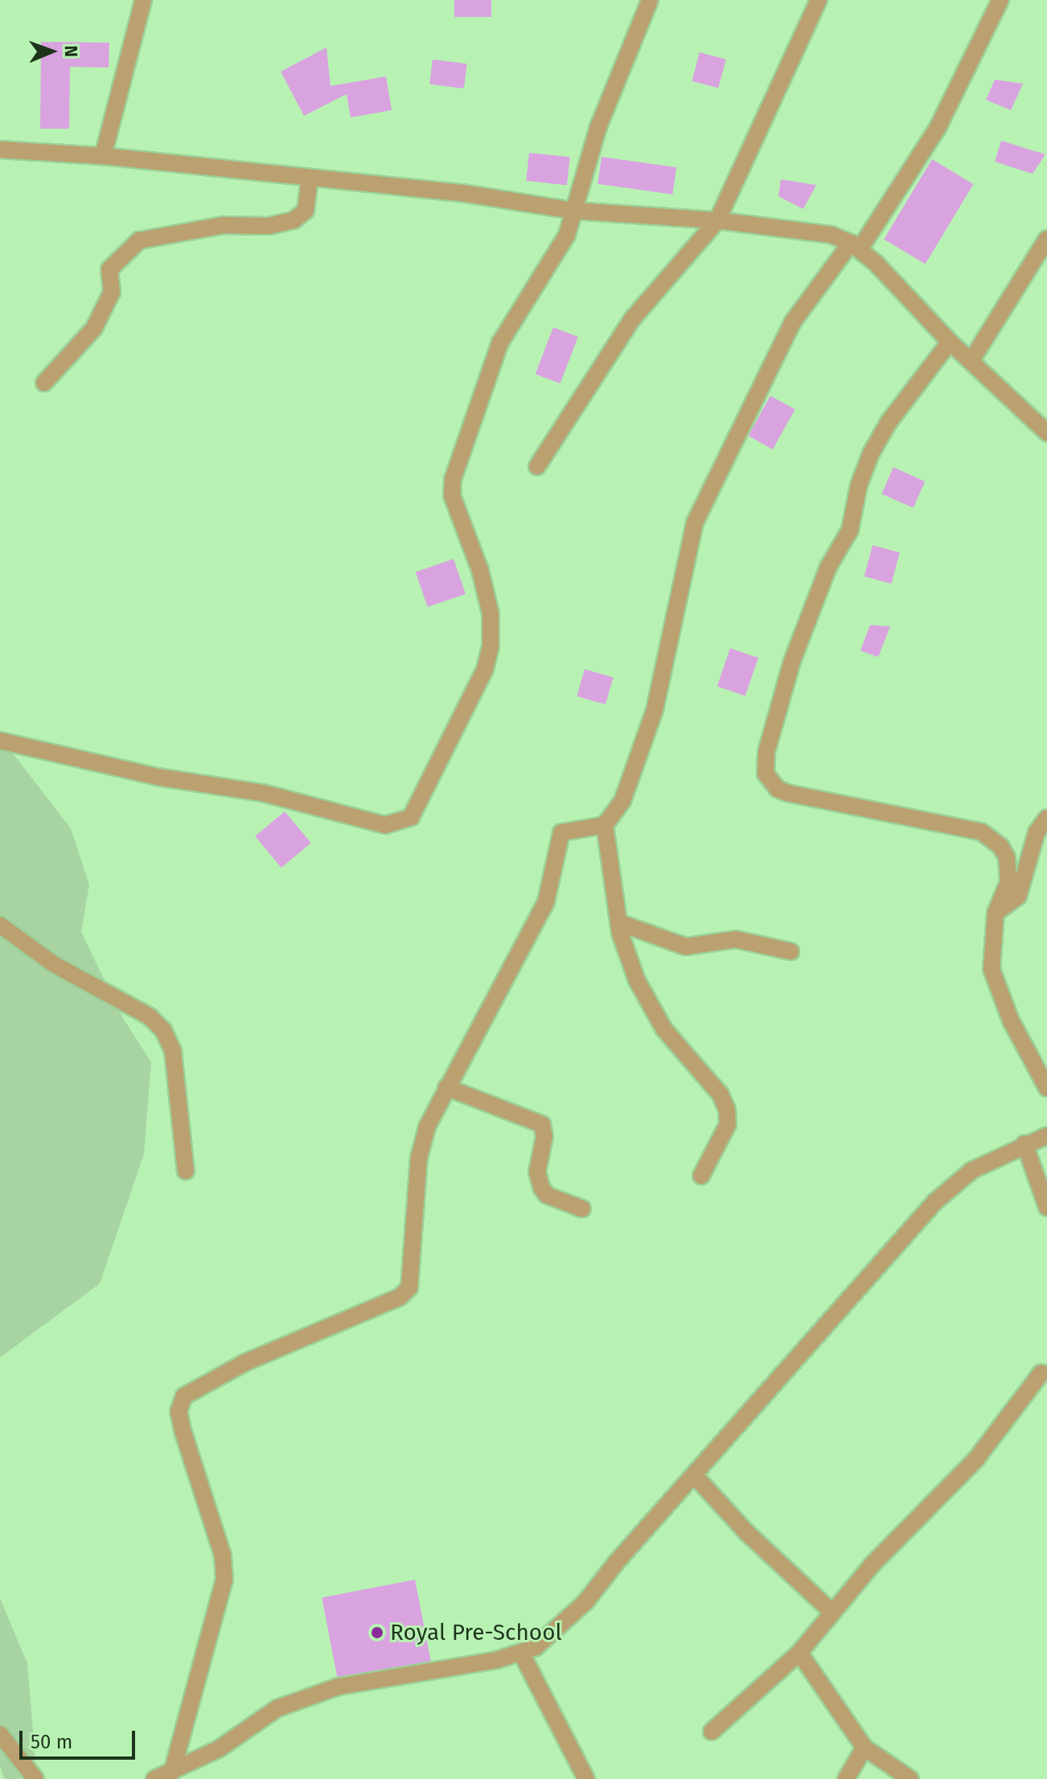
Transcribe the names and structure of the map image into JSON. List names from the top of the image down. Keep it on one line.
{"places":["Royal Pre-School"],"scale_bar":"50 m","north":"right"}
